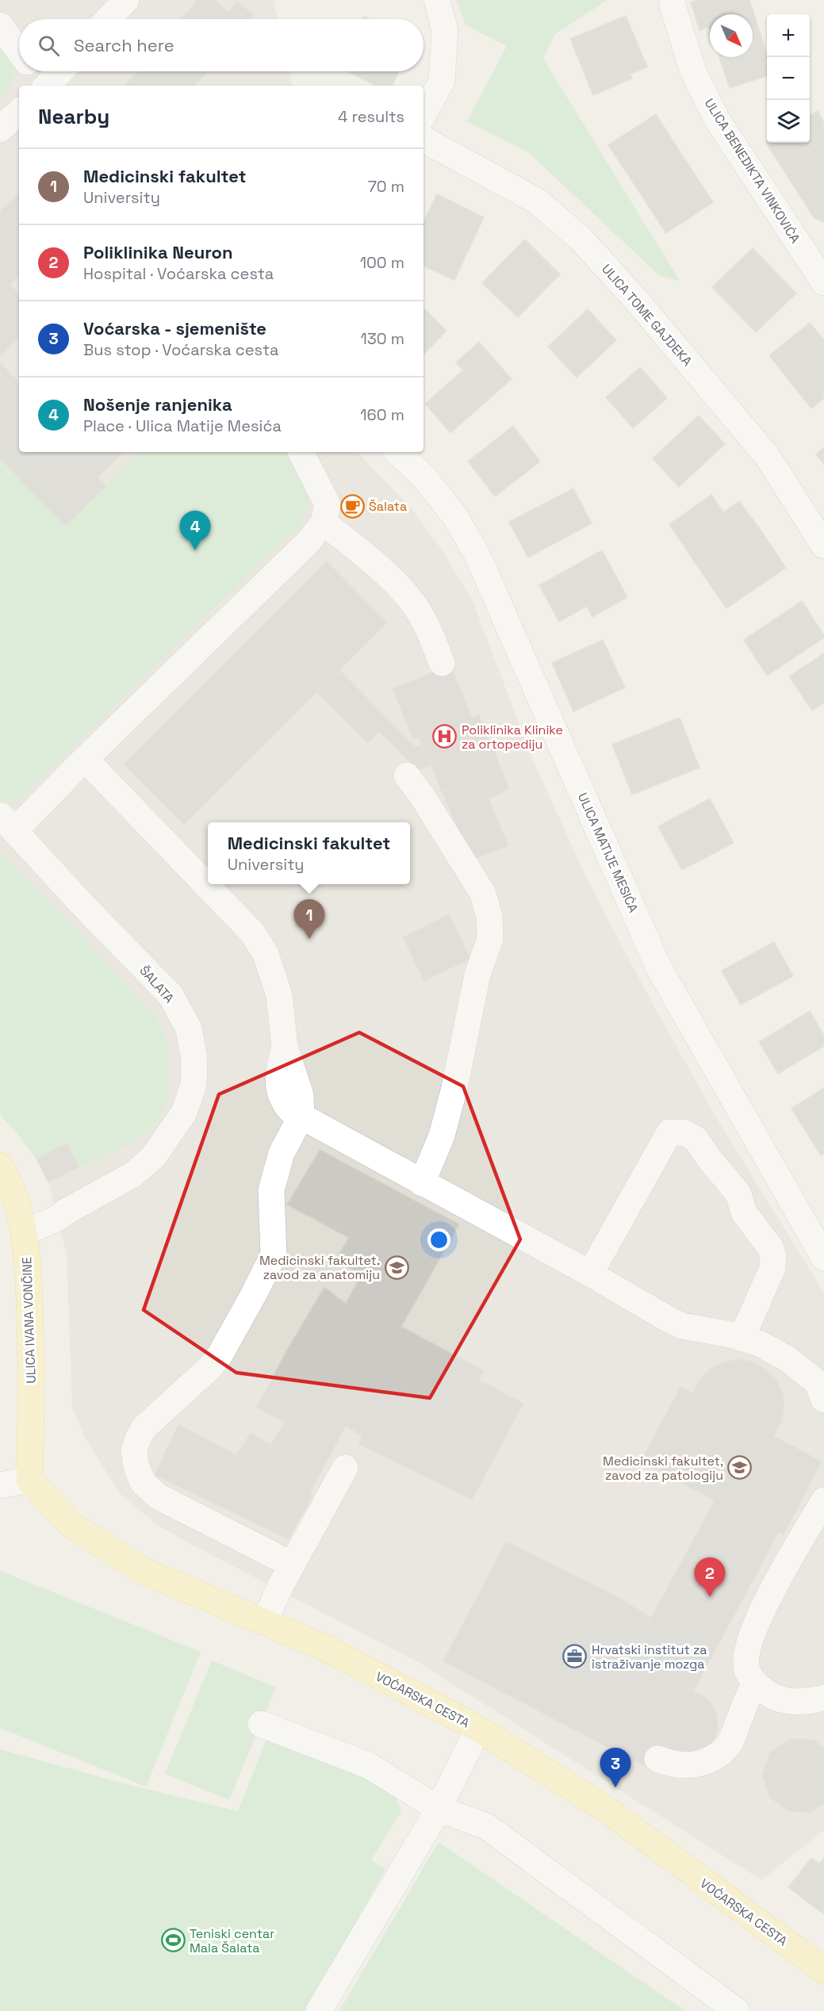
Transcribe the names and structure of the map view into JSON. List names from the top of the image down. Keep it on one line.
{"streets":{"main road":["ULICA IVANA VONČINE","VOĆARSKA CESTA"],"street":["ULICA BENEDIKTA VINKOVIĆA","ULICA TOME GAJDEKA","ULICA MATIJE MESIĆA","ŠALATA"]},"crossings":[["ŠALATA","ULICA IVANA VONČINE"],["ULICA IVANA VONČINE","VOĆARSKA CESTA"]],"places":{"cafe":["Šalata"],"hospital":["Poliklinika Klinike za ortopediju"],"school or university":["Medicinski fakultet. zavod za anatomiju","Medicinski fakultet, zavod za patologiju"],"office":["Hrvatski institut za istraživanje mozga"],"sports":["Teniski centar Mala Šalata"]},"north":"bottom right","page":{"map_buttons":["+","−"],"search":"Search here","heading":["Nearby","4 results"],"list":[{"mark":"1","name":"Medicinski fakultet","note":"University","value":"70 m"},{"mark":"2","name":"Poliklinika Neuron","note":"Hospital · Voćarska cesta","value":"100 m"},{"mark":"3","name":"Voćarska - sjemenište","note":"Bus stop · Voćarska cesta","value":"130 m"},{"mark":"4","name":"Nošenje ranjenika","note":"Place · Ulica Matije Mesića","value":"160 m"}],"pins":["4","1","2","3"],"popup":["Medicinski fakultet","University"]}}
